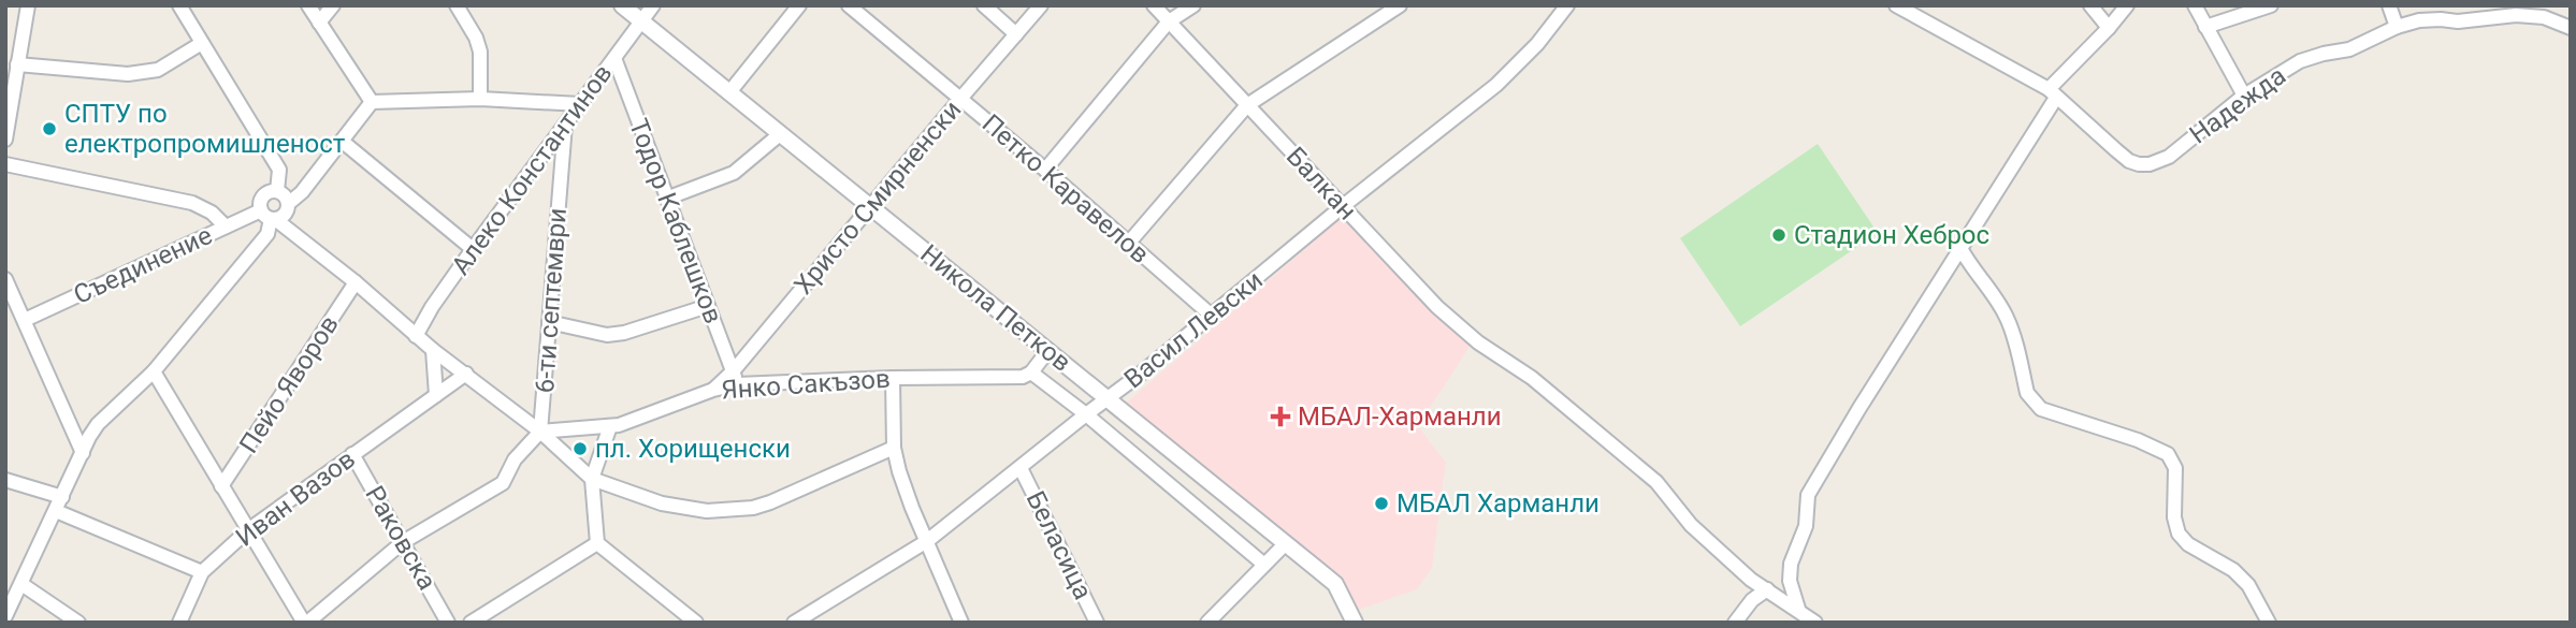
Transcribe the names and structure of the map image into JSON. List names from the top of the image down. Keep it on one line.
{"streets":{"street":["Надежда","Алеко Константинов","Балкан","Петко Каравелов","Христо Смирненски","Тодор Каблешков","Съединение","6-ти септември","Никола Петков","Васил Левски","Пейо Яворов","Янко Сакъзов","Иван Вазов","Раковска","Беласица"]},"crossings":[["Алеко Константинов","Тодор Каблешков"],["Алеко Константинов","6-ти септември"],["Алеко Константинов","Никола Петков"],["Балкан","Васил Левски"],["Петко Каравелов","Христо Смирненски"],["Петко Каравелов","Васил Левски"],["Христо Смирненски","Тодор Каблешков"],["Христо Смирненски","Никола Петков"],["Христо Смирненски","Янко Сакъзов"],["Тодор Каблешков","Янко Сакъзов"],["6-ти септември","Янко Сакъзов"],["Никола Петков","Васил Левски"],["Васил Левски","Беласица"],["Иван Вазов","Раковска"]],"places":{"other":["СПТУ по електропромишленост","Стадион Хеброс","пл. Хорищенски","МБАЛ Харманли"],"health":["МБАЛ-Харманли"]}}
